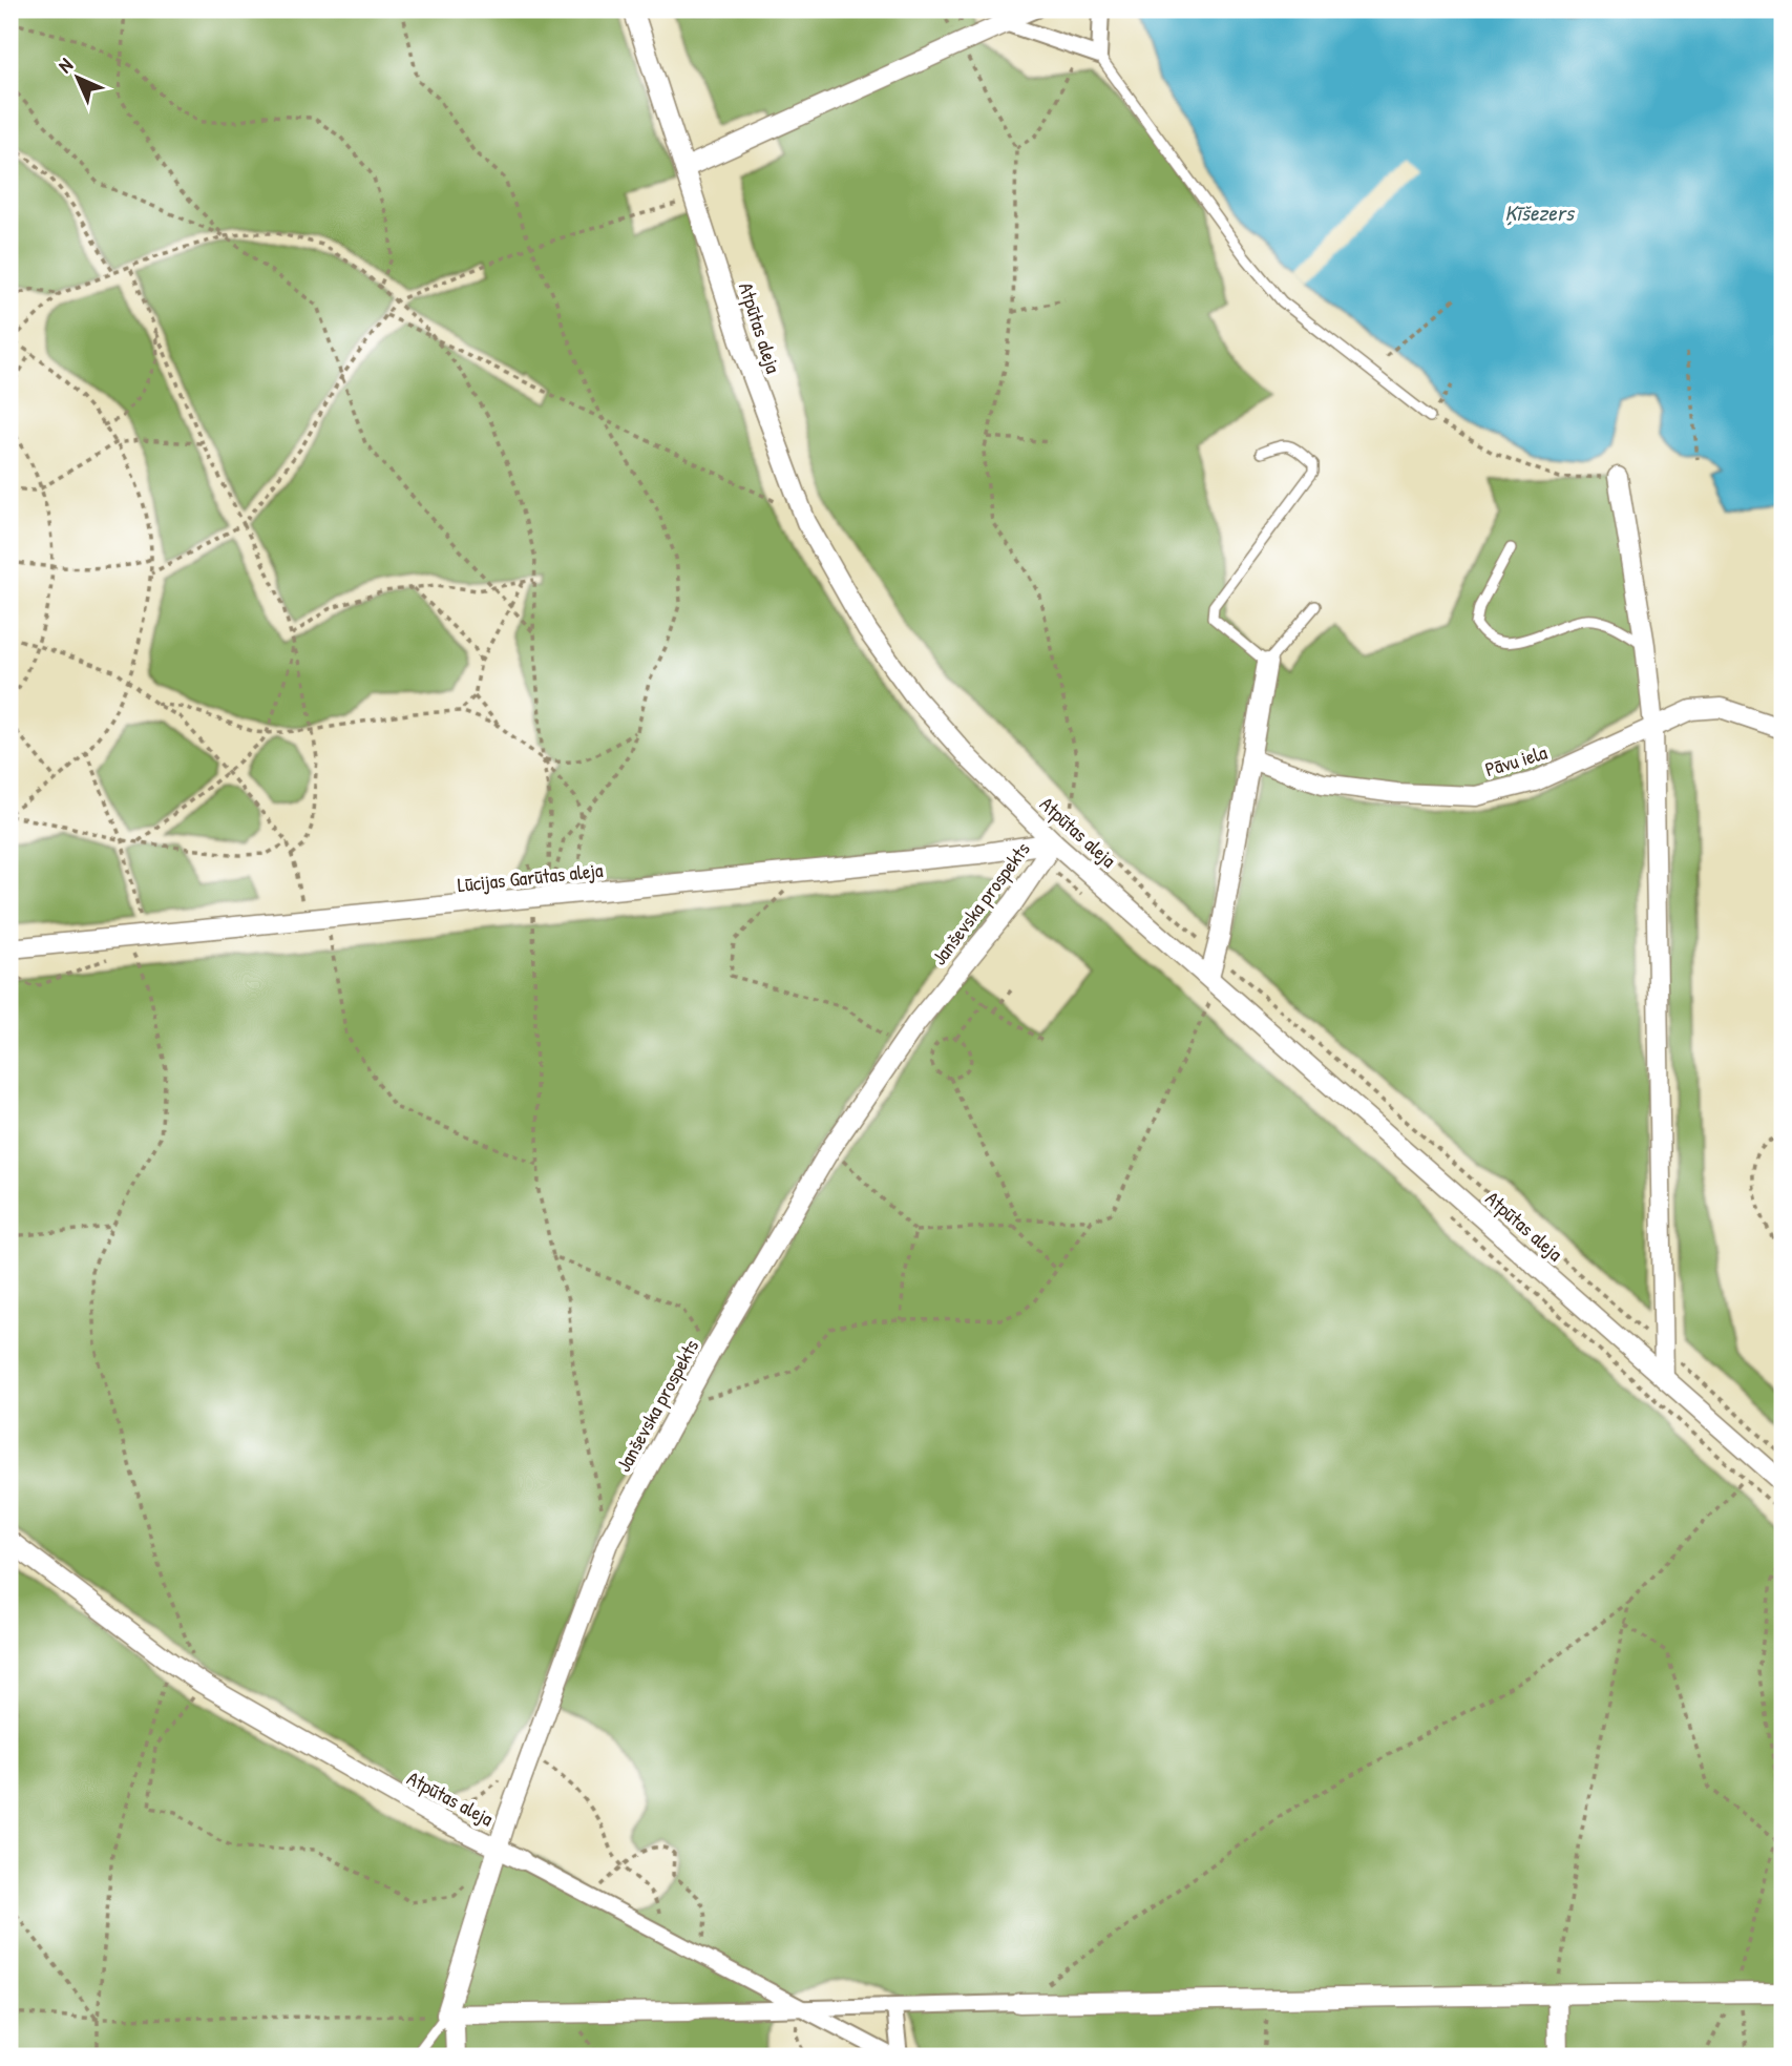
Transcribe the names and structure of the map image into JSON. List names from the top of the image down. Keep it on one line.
{"streets":{"street":["Atpūtas aleja","Pāvu iela","Lūcijas Garūtas aleja","Janševska prospekts"]},"crossings":[["Atpūtas aleja","Lūcijas Garūtas aleja"],["Atpūtas aleja","Janševska prospekts"],["Lūcijas Garūtas aleja","Janševska prospekts"]],"water":["Ķīšezers"],"north":"top left"}
